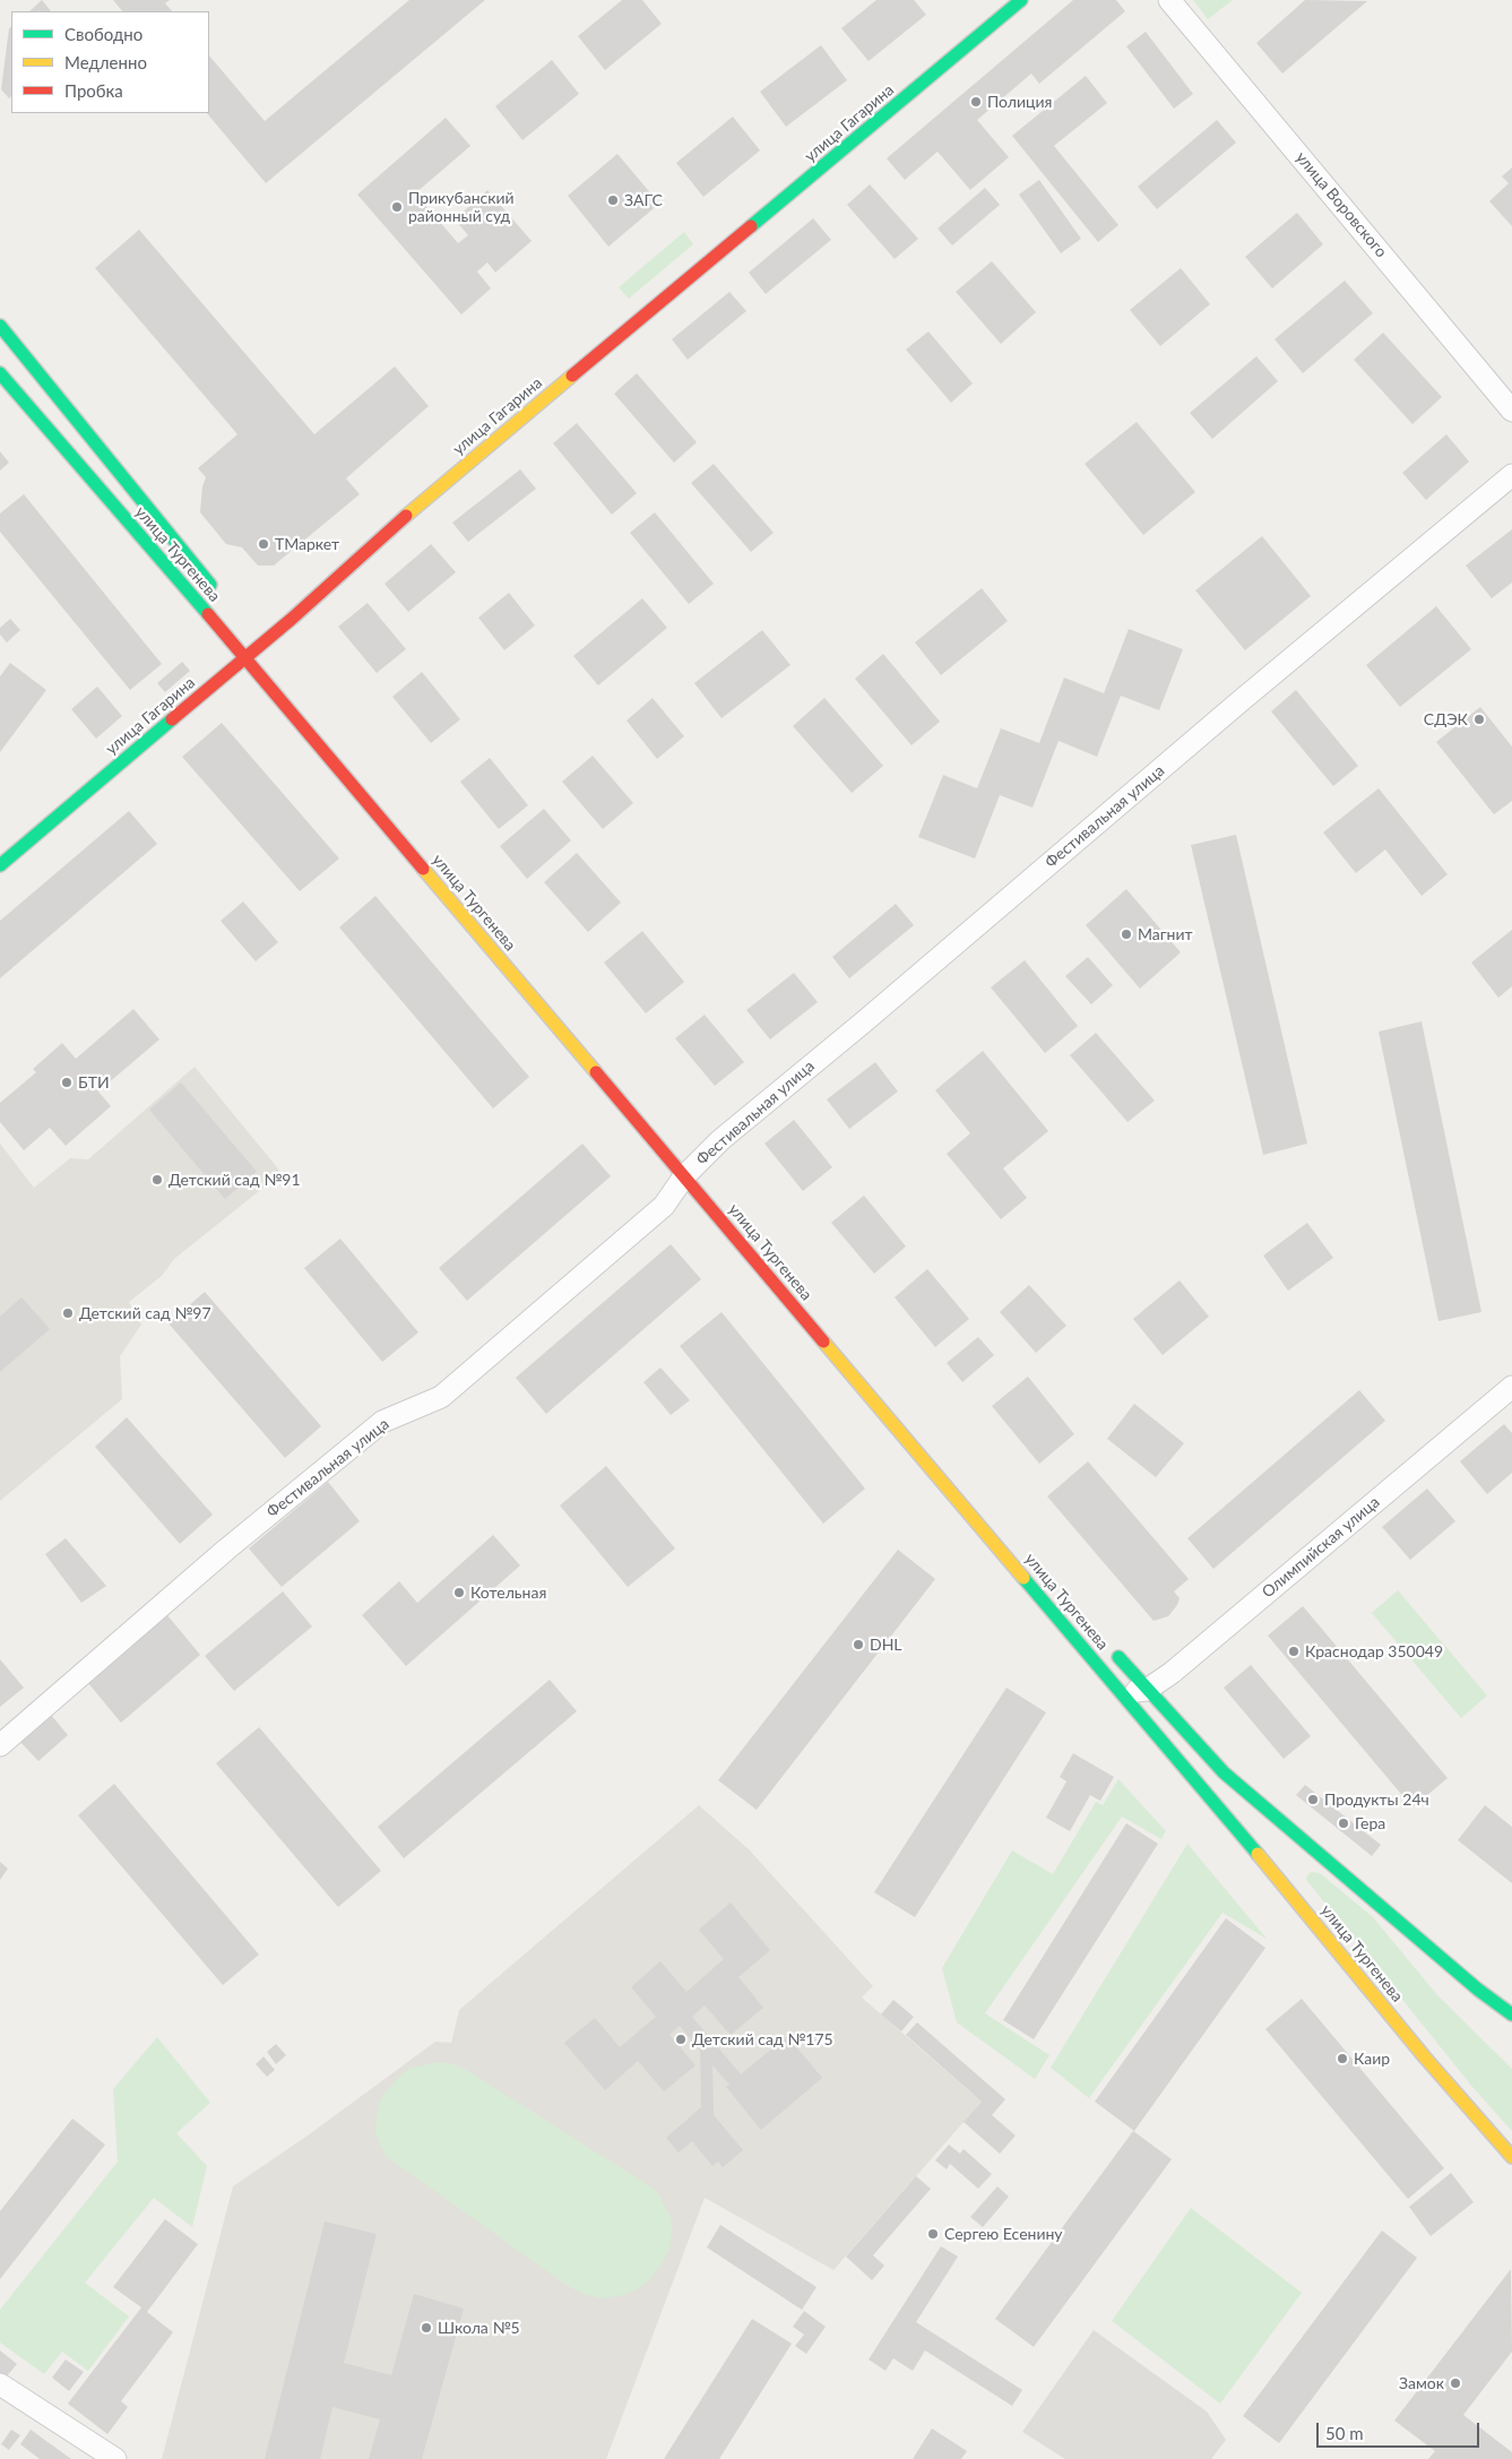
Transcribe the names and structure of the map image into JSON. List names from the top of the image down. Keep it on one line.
{"streets":{"main road":["улица Гагарина","улица Тургенева"],"street":["улица Воровского","Фестивальная улица","Олимпийская улица"]},"crossings":[["улица Гагарина","улица Тургенева"],["улица Тургенева","Фестивальная улица"],["улица Тургенева","Олимпийская улица"]],"places":["Полиция","ЗАГС","Прикубанский районный суд","ТМаркет","СДЭК","Магнит","БТИ","Детский сад №91","Детский сад №97","Котельная","DHL","Краснодар 350049","Продукты 24ч","Гера","Детский сад №175","Каир","Сергею Есенину","Школа №5","Замок"],"legend":["Свободно","Медленно","Пробка"],"scale_bar":"50 m"}
